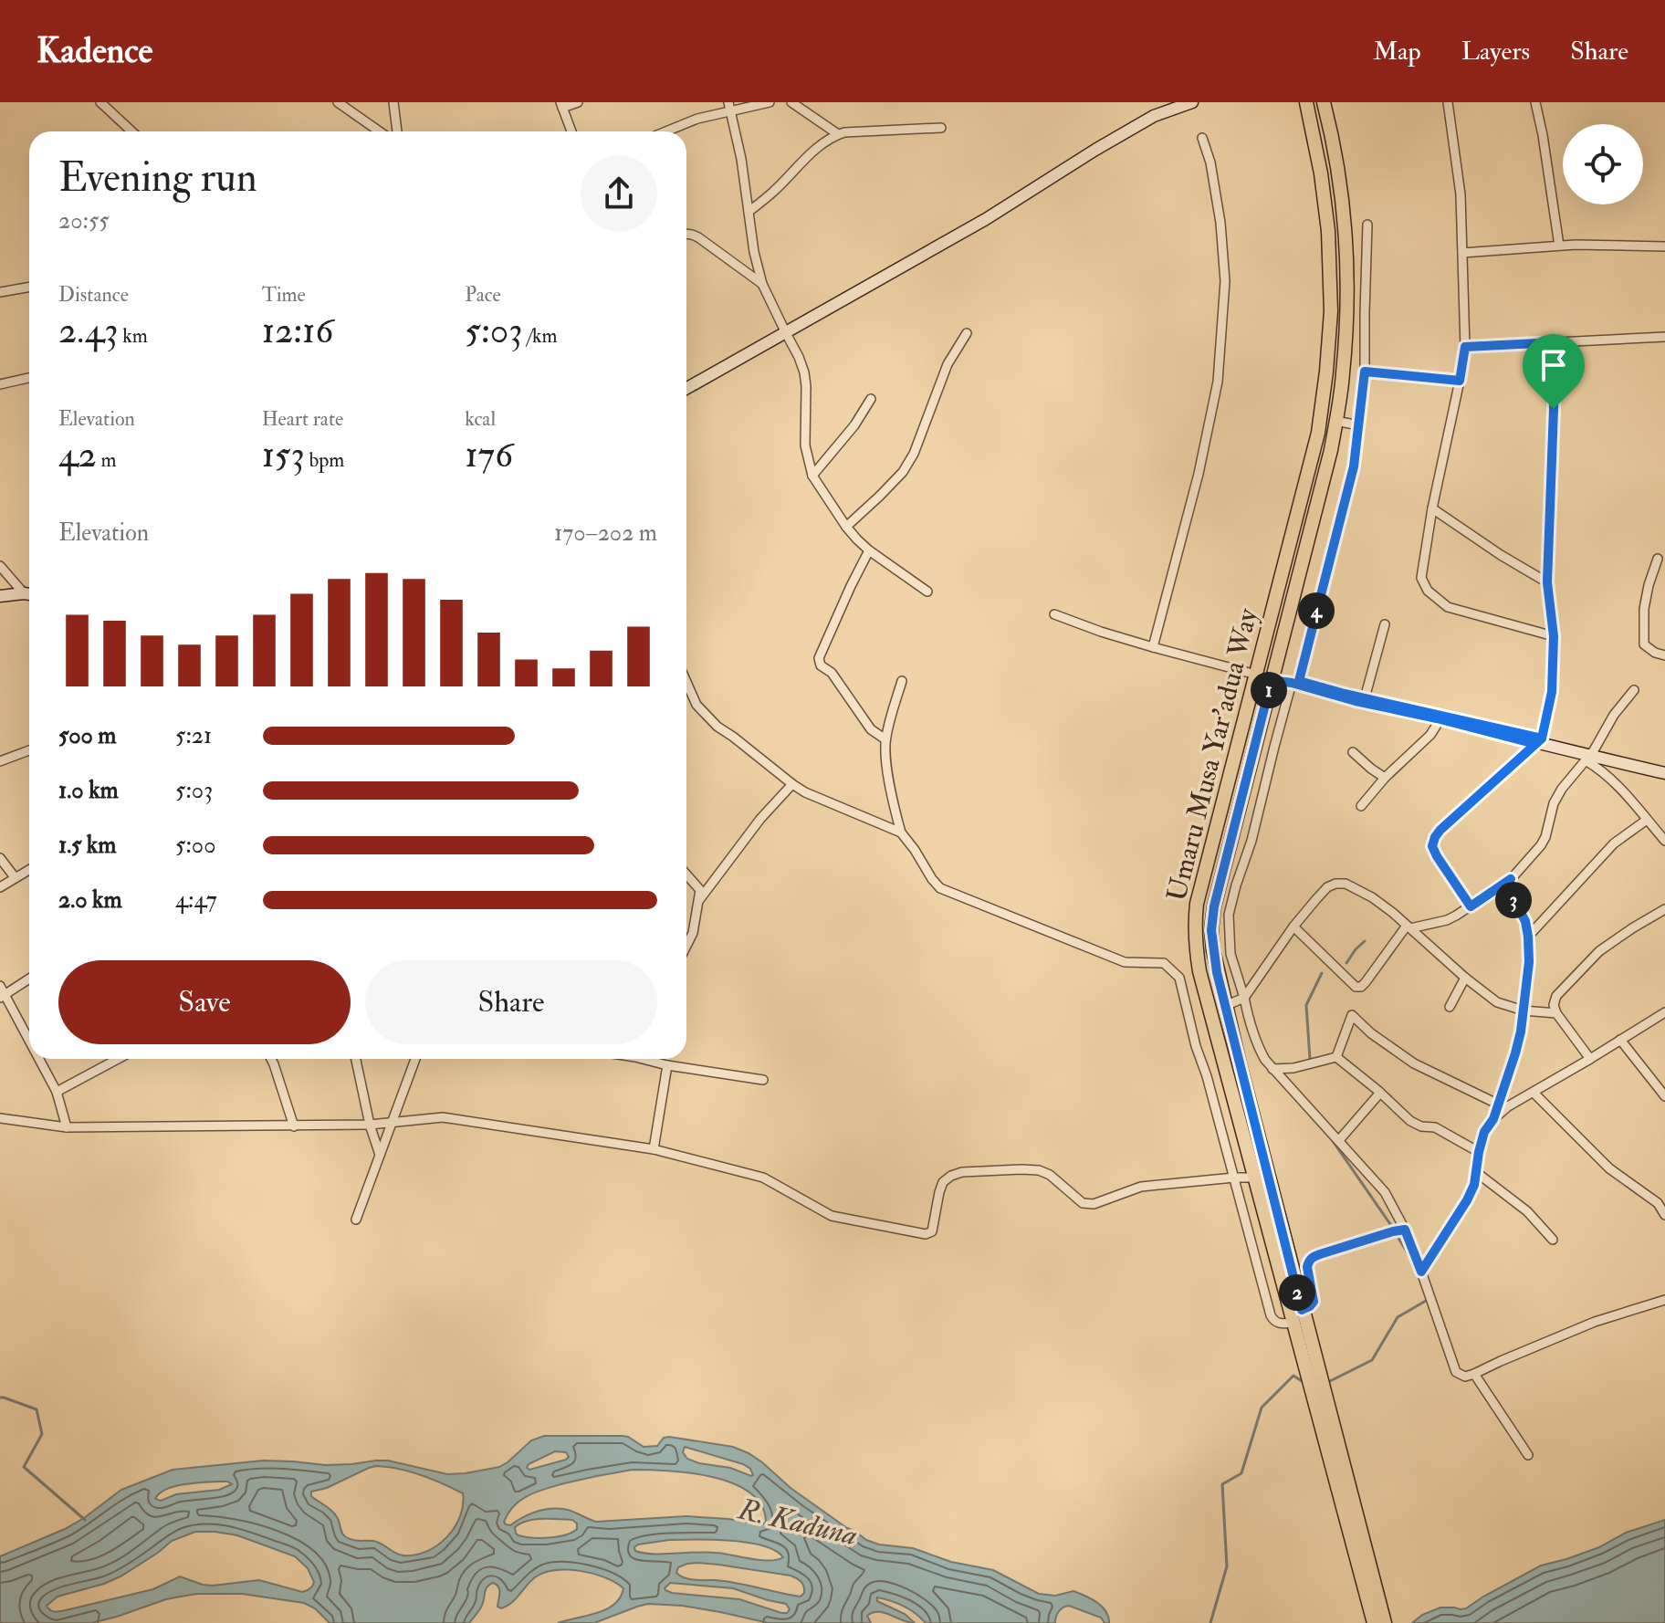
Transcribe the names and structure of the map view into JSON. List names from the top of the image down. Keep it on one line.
{"streets":{"main road":["Umaru Musa Yar'adua Way"]},"water":["R. Kaduna"],"page":{"header":"Kadence","nav":["Map","Layers","Share"],"heading":["Evening run","20:55"],"stats":[["Distance","2.43 km"],["Time","12:16"],["Pace","5:03 /km"],["Elevation","42 m"],["Heart rate","153 bpm"],["kcal","176"]],"chart":["Elevation","170–202 m"],"pins":["4","1","3","2"],"list":[{"name":"500 m","note":"5:21"},{"name":"1.0 km","note":"5:03"},{"name":"1.5 km","note":"5:00"},{"name":"2.0 km","note":"4:47"}],"buttons":["Save","Share"]}}
